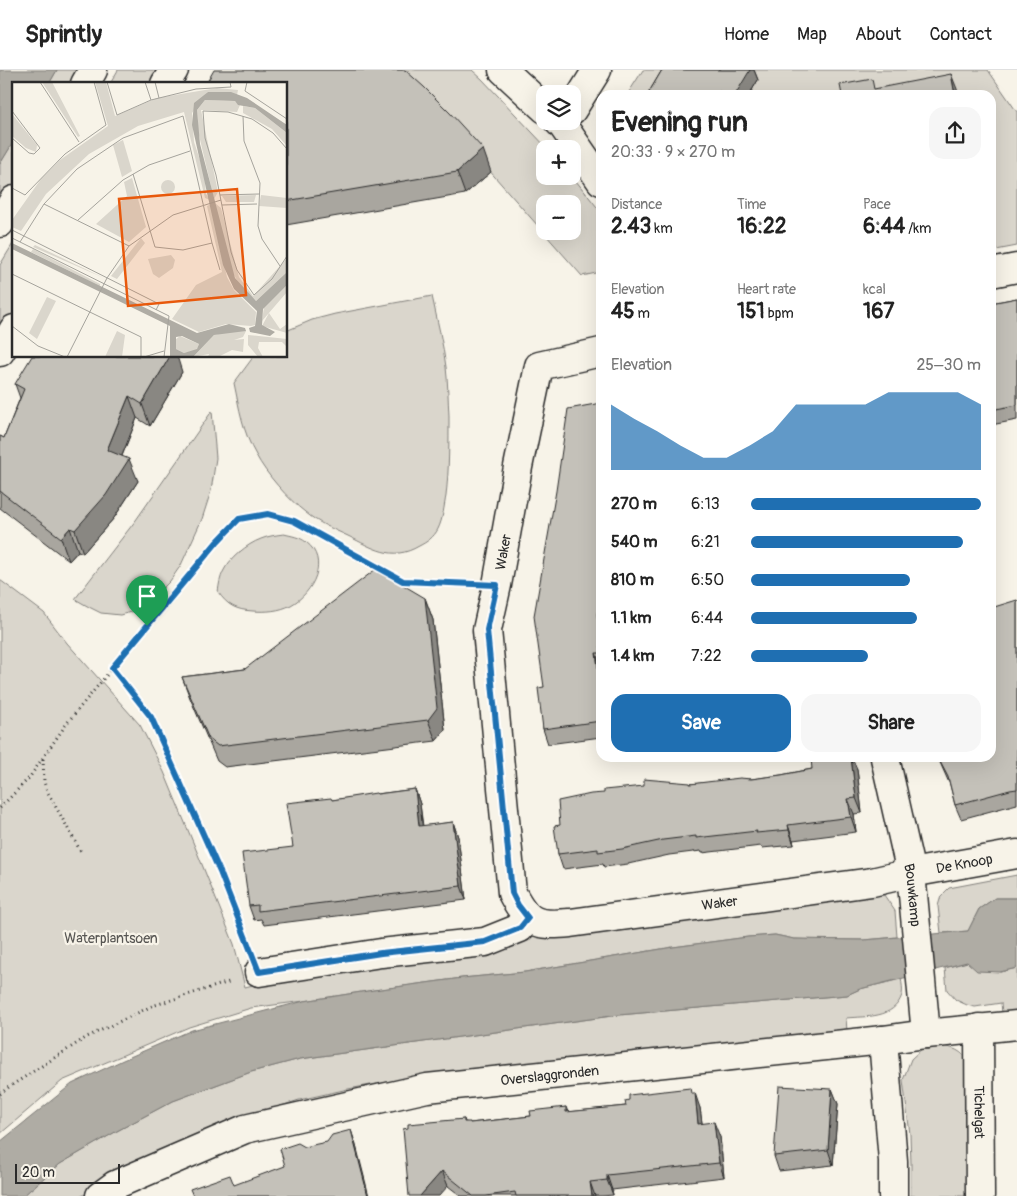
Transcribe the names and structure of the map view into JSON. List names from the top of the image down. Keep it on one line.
{"streets":{"street":["Waker","De Knoop","Bouwkamp","Overslaggronden","Tichelgat"]},"crossings":[["Waker","De Knoop"],["Waker","Bouwkamp"],["De Knoop","Bouwkamp"],["Bouwkamp","Overslaggronden"],["Overslaggronden","Tichelgat"]],"parks":["Waterplantsoen"],"scale_bar":"20 m","page":{"header":"Sprintly","nav":["Home","Map","About","Contact"],"map_buttons":["+","−"],"heading":["Evening run","20:33 · 9 × 270 m"],"stats":[["Distance","2.43 km"],["Time","16:22"],["Pace","6:44 /km"],["Elevation","45 m"],["Heart rate","151 bpm"],["kcal","167"]],"chart":["Elevation","25–30 m"],"list":[{"name":"270 m","note":"6:13"},{"name":"540 m","note":"6:21"},{"name":"810 m","note":"6:50"},{"name":"1.1 km","note":"6:44"},{"name":"1.4 km","note":"7:22"}],"buttons":["Save","Share"],"scale":"20 m"}}
